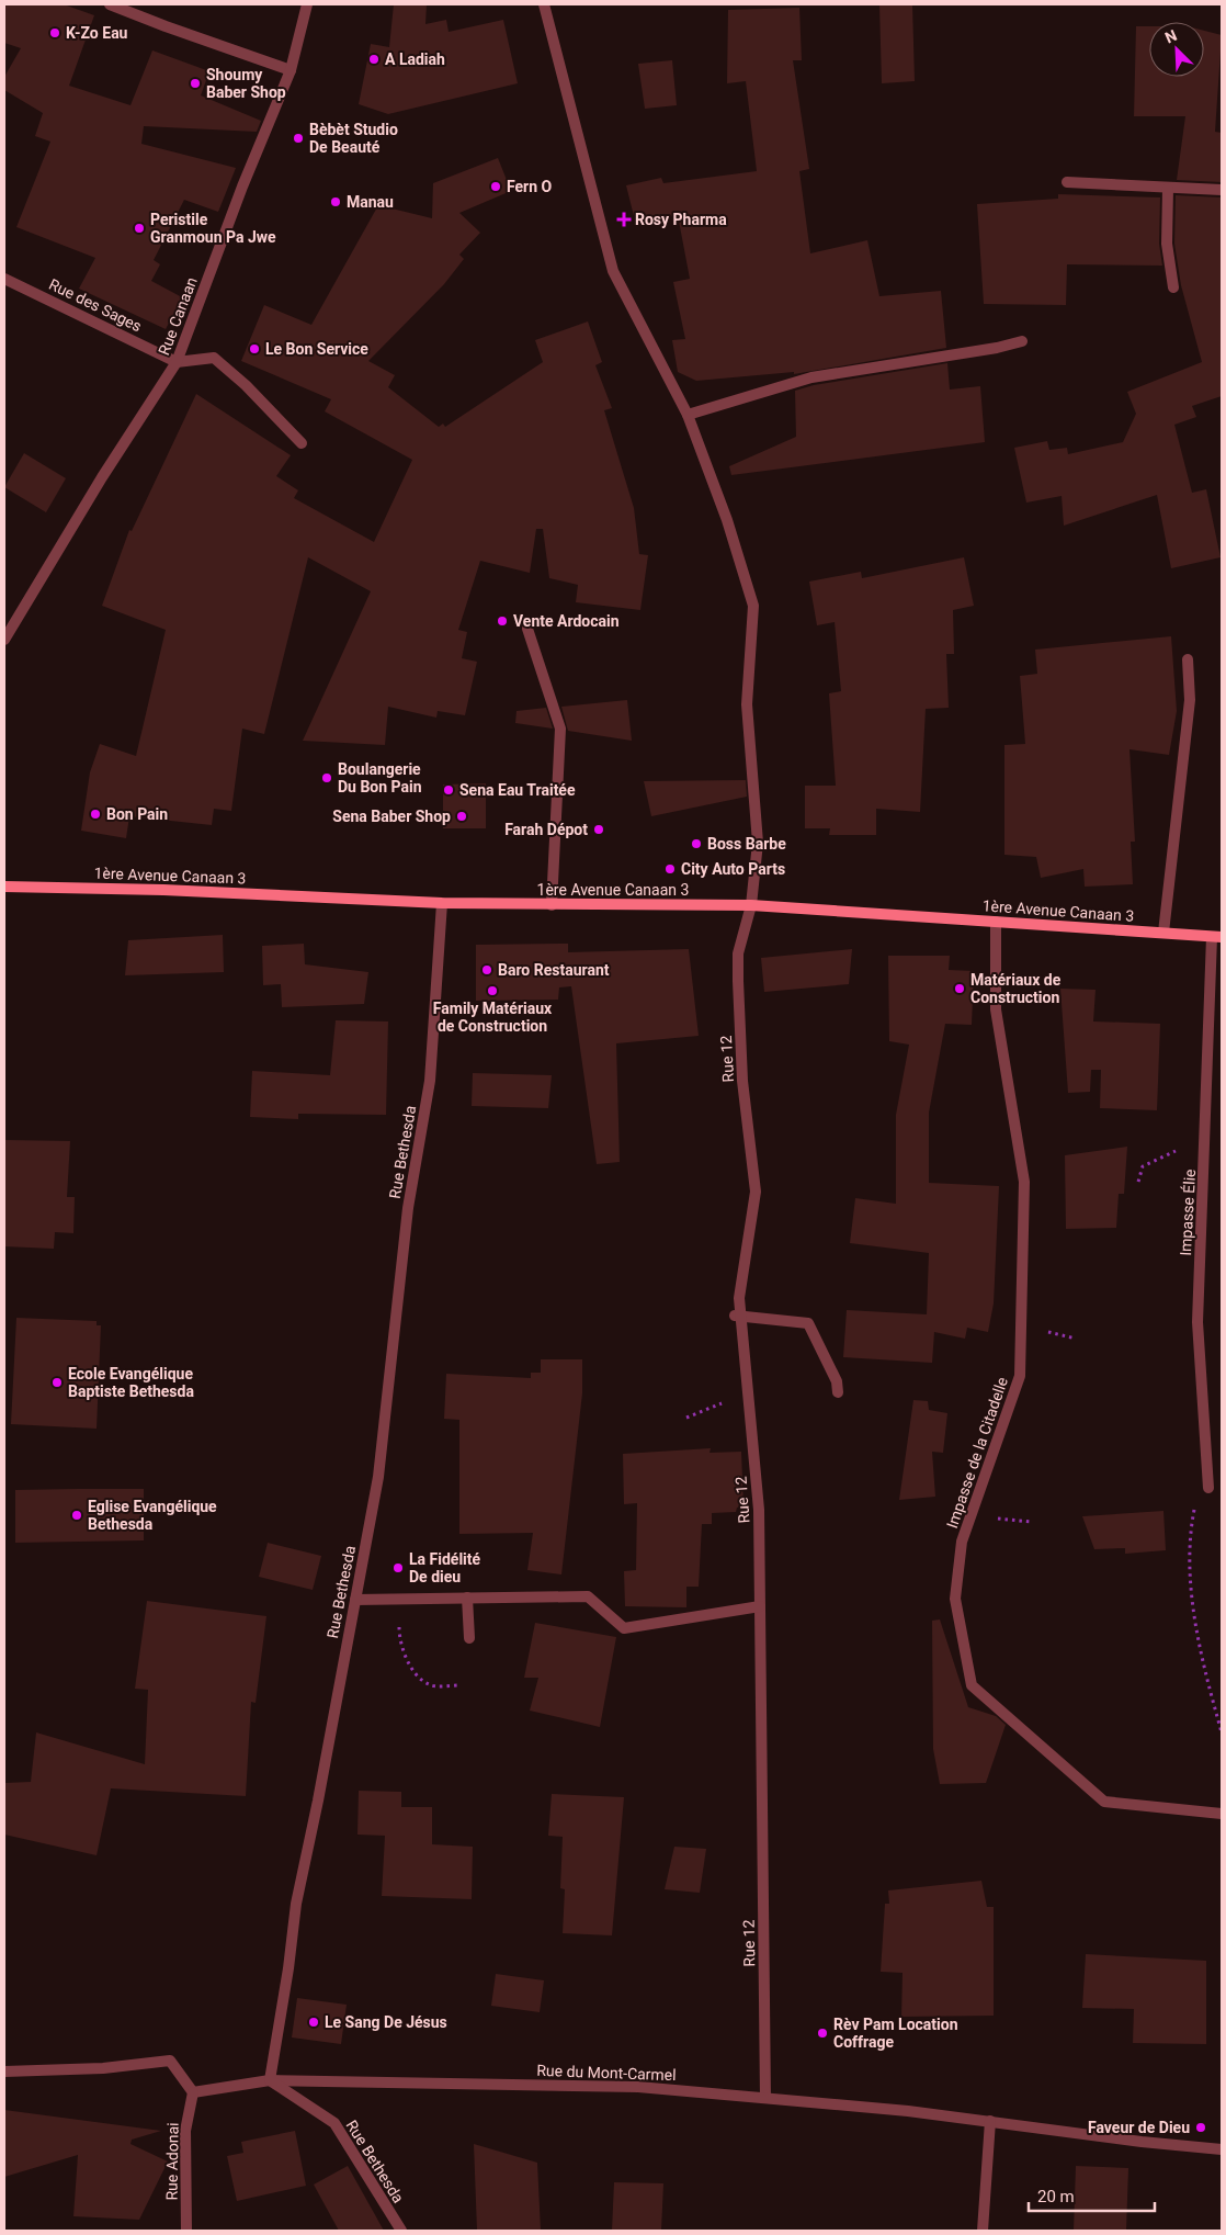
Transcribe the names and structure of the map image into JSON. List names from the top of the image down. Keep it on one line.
{"streets":{"main road":["1ère Avenue Canaan 3"],"street":["Rue des Sages","Rue Canaan","Rue 12","Rue Bethesda","Impasse Élie","Impasse de la Citadelle","Rue du Mont-Carmel","Rue Adonai"]},"crossings":[["Rue des Sages","Rue Canaan"],["1ère Avenue Canaan 3","Rue 12"],["1ère Avenue Canaan 3","Rue Bethesda"],["1ère Avenue Canaan 3","Impasse Élie"],["1ère Avenue Canaan 3","Impasse de la Citadelle"],["Rue 12","Rue du Mont-Carmel"],["Rue Bethesda","Rue du Mont-Carmel"],["Rue du Mont-Carmel","Rue Adonai"]],"places":{"other":["K-Zo Eau","A Ladiah","Shoumy Baber Shop","Bèbèt Studio De Beauté","Fern O","Manau","Peristile Granmoun Pa Jwe","Le Bon Service","Vente Ardocain","Boulangerie Du Bon Pain","Sena Eau Traitée","Bon Pain","Sena Baber Shop","Farah Dépot","Boss Barbe","City Auto Parts","Baro Restaurant","Matériaux de Construction","Family Matériaux de Construction","Ecole Evangélique Baptiste Bethesda","Eglise Evangélique Bethesda","La Fidélité De dieu","Le Sang De Jésus","Rèv Pam Location Coffrage","Faveur de Dieu"],"health":["Rosy Pharma"]},"scale_bar":"20 m","north":"top left"}
